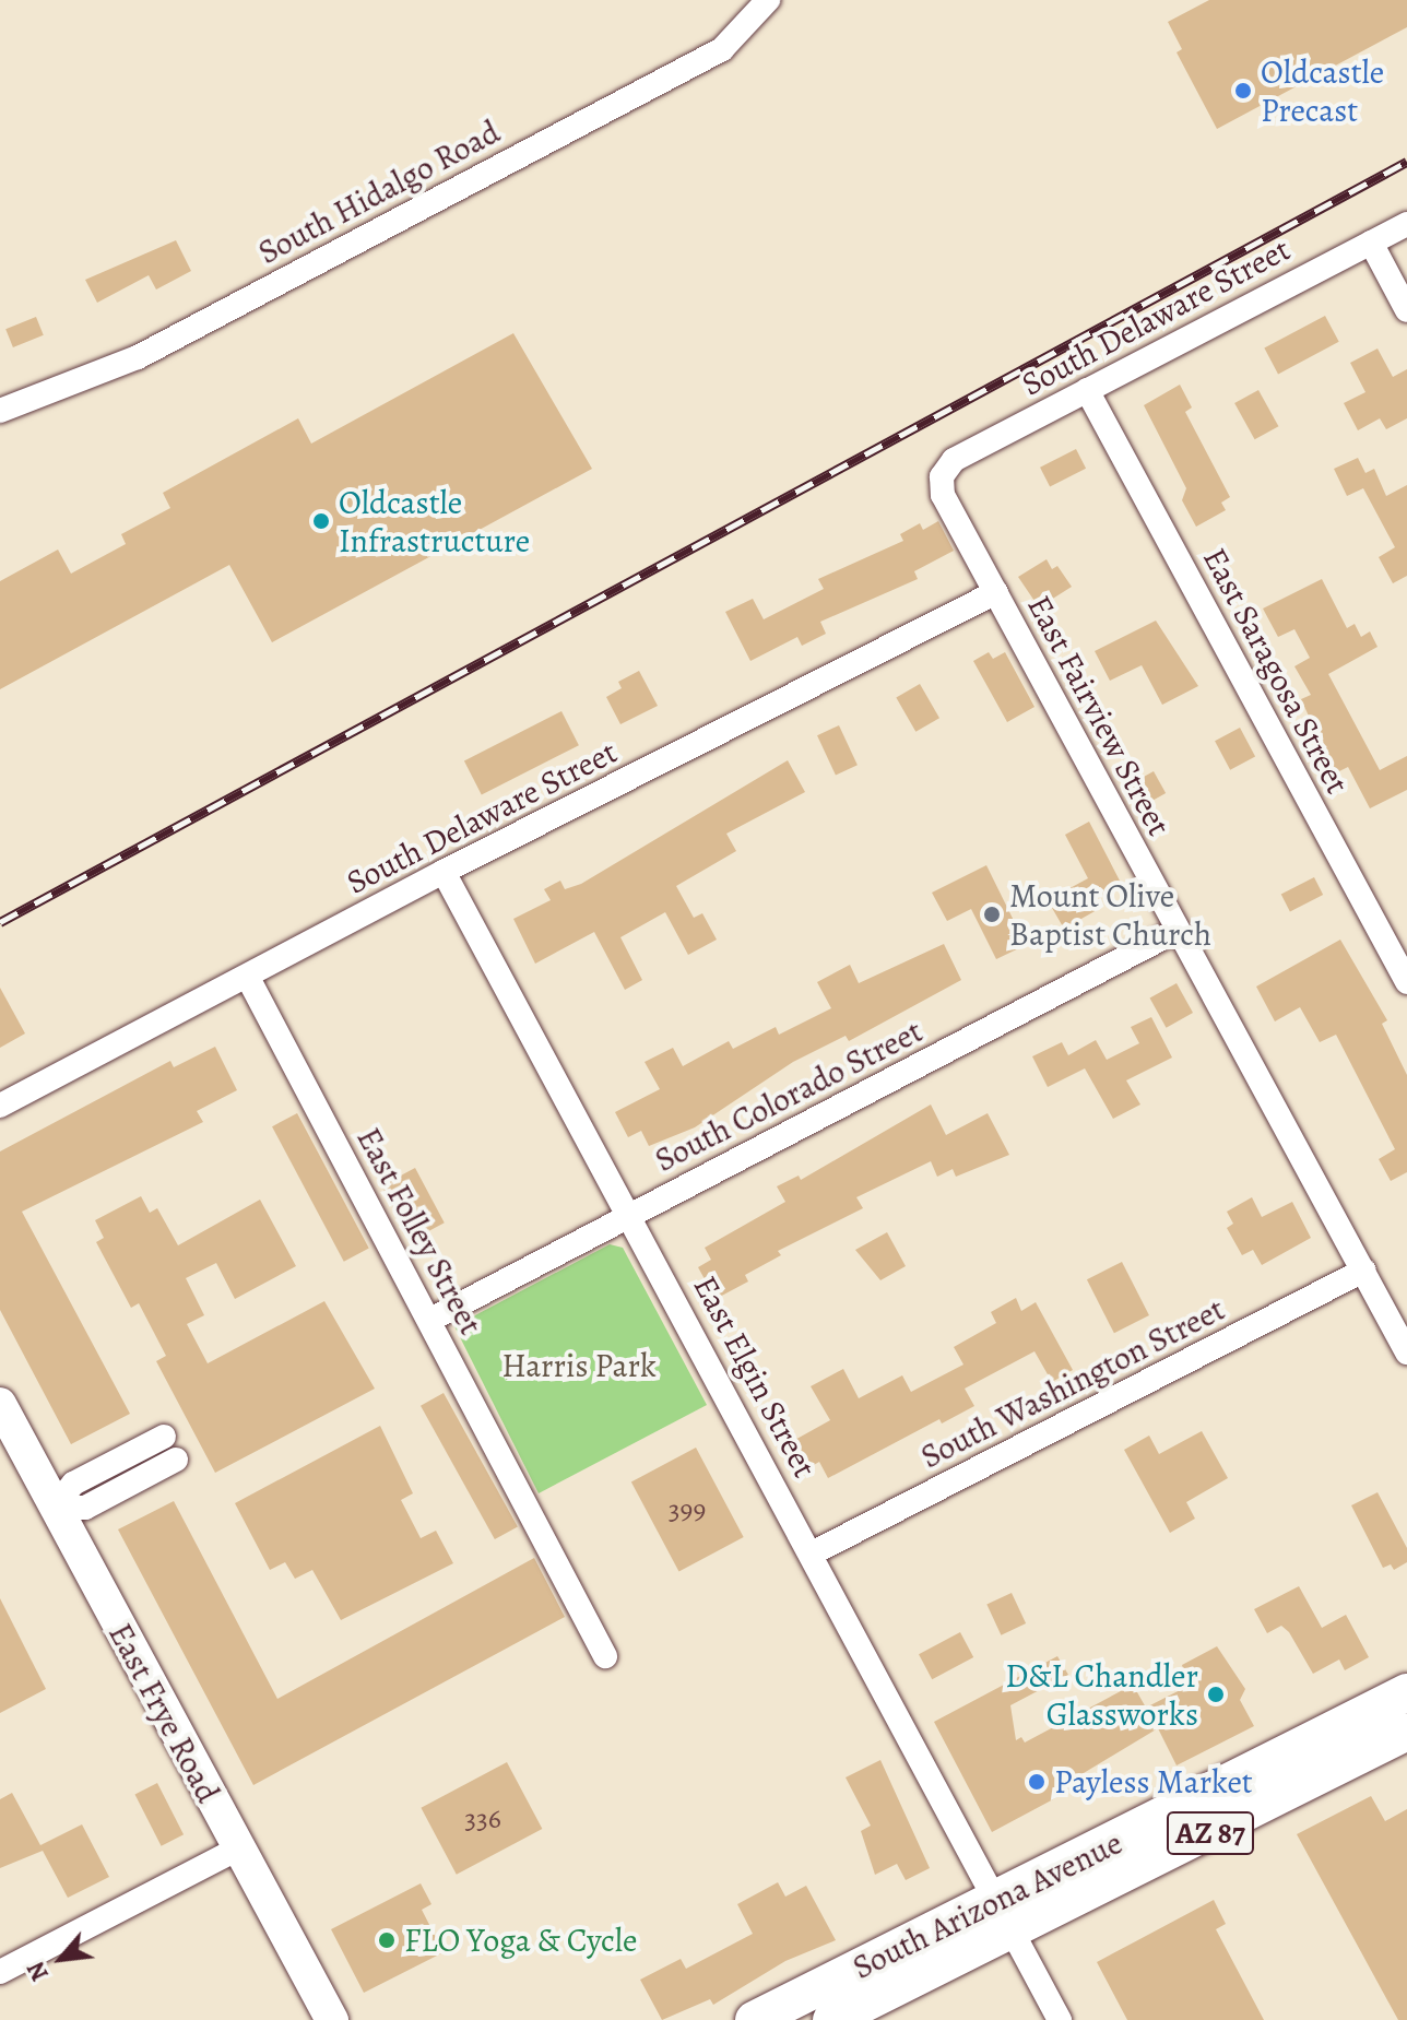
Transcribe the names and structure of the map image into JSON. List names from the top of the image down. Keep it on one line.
{"streets":{"main road":["AZ 87","South Arizona Avenue"],"street":["South Hidalgo Road","South Delaware Street","East Saragosa Street","East Fairview Street","South Colorado Street","East Folley Street","East Elgin Street","South Washington Street","East Frye Road"]},"crossings":[["South Delaware Street","East Saragosa Street"],["South Delaware Street","East Fairview Street"],["South Delaware Street","East Folley Street"],["South Delaware Street","East Elgin Street"],["East Fairview Street","South Colorado Street"],["East Fairview Street","South Washington Street"],["South Colorado Street","East Folley Street"],["South Colorado Street","East Elgin Street"],["East Elgin Street","South Washington Street"],["East Elgin Street","South Arizona Avenue"]],"parks":["Harris Park"],"places":["Oldcastle Precast","Oldcastle Infrastructure","Mount Olive Baptist Church","D&L Chandler Glassworks","Payless Market","FLO Yoga & Cycle"],"house_numbers":["399","336"],"north":"bottom left"}
